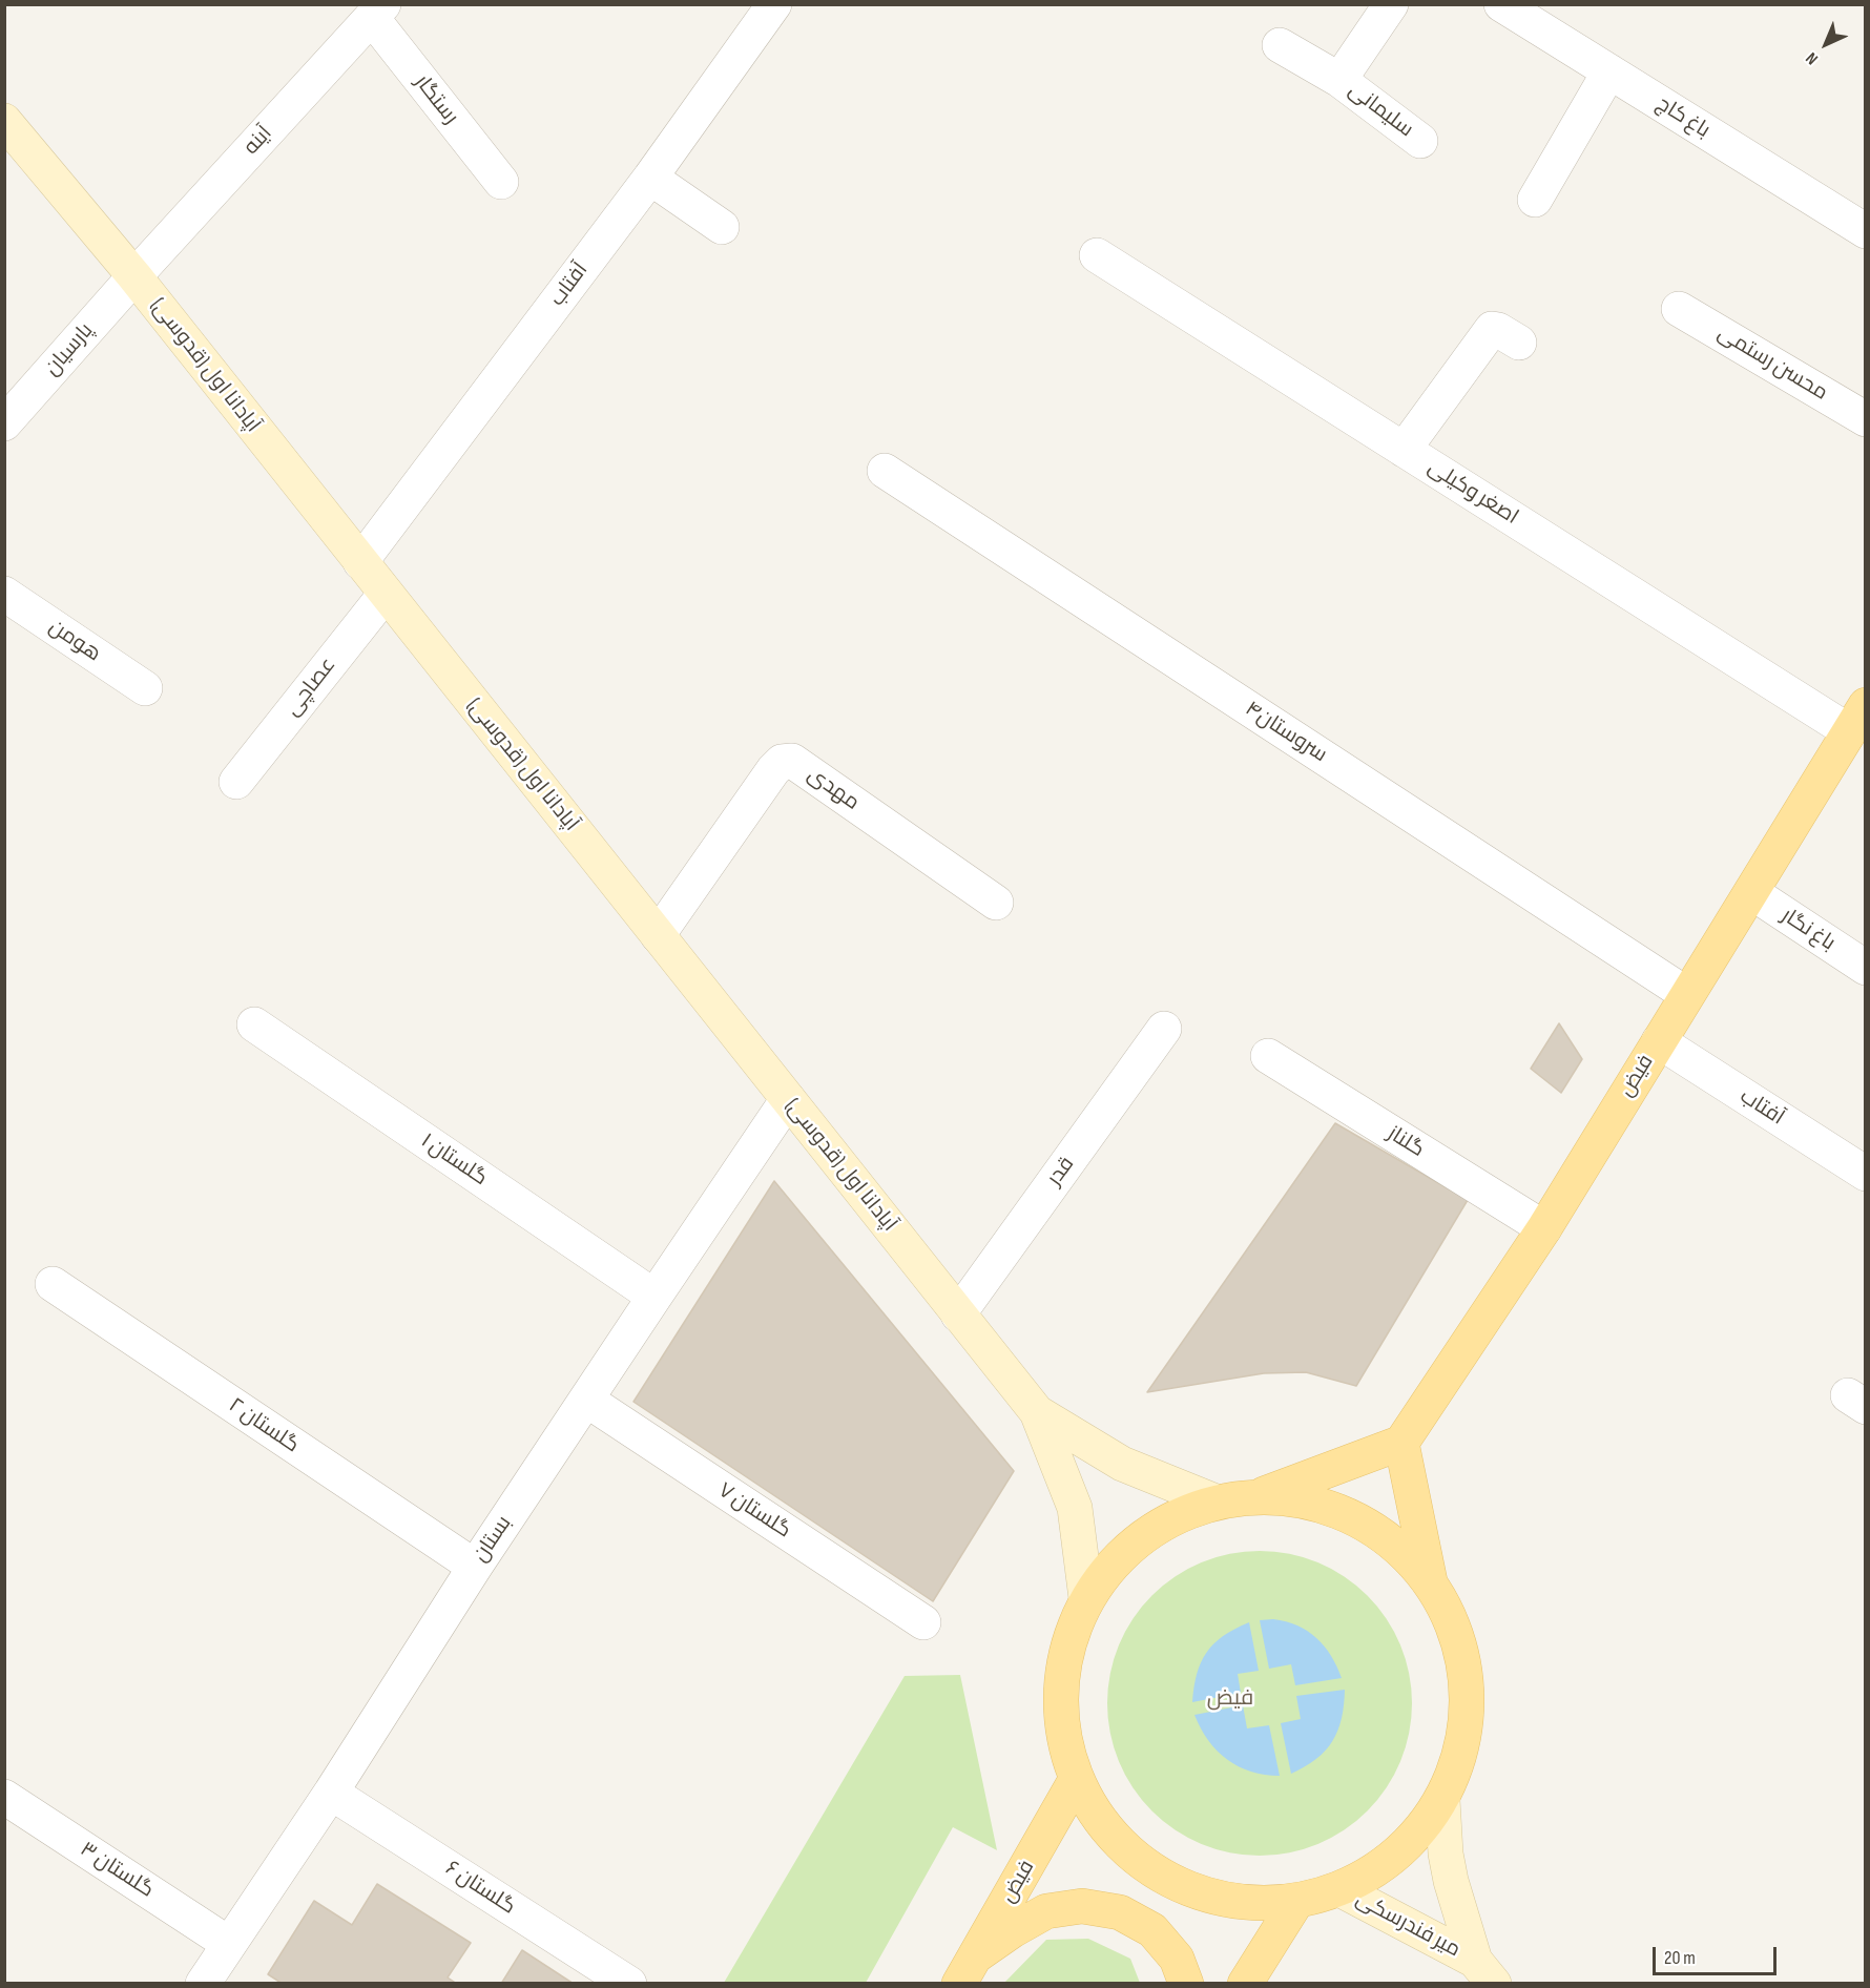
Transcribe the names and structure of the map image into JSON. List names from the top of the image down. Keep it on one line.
{"streets":{"main road":["آپادانا اول (قدوسی)","فیض","میر فندرسکی"],"street":["رستگار","سلیمانی","باغ کاج","آینه","آفتاب","پارسیان","محسن رستمی","اصغر وکیلی","هومن","عصاچی","سروستان۴","مهدی","باغ نگار","گلناز","گلستان ۱","قدر","گلستان ۲","گلستان ۷","بستان","گلستان ۳","گلستان ۶"]},"crossings":[["رستگار","آینه"],["آینه","پارسیان"],["آینه","آپادانا اول (قدوسی)"],["آفتاب","آپادانا اول (قدوسی)"],["آفتاب","فیض"],["پارسیان","آپادانا اول (قدوسی)"],["آپادانا اول (قدوسی)","عصاچی"],["آپادانا اول (قدوسی)","مهدی"],["آپادانا اول (قدوسی)","قدر"],["آپادانا اول (قدوسی)","بستان"],["اصغر وکیلی","فیض"],["سروستان۴","فیض"],["باغ نگار","فیض"],["فیض","گلناز"],["گلستان ۱","بستان"],["گلستان ۲","بستان"],["گلستان ۷","بستان"],["بستان","گلستان ۳"],["بستان","گلستان ۶"]],"districts":["فیض"],"scale_bar":"20 m","north":"bottom left"}
